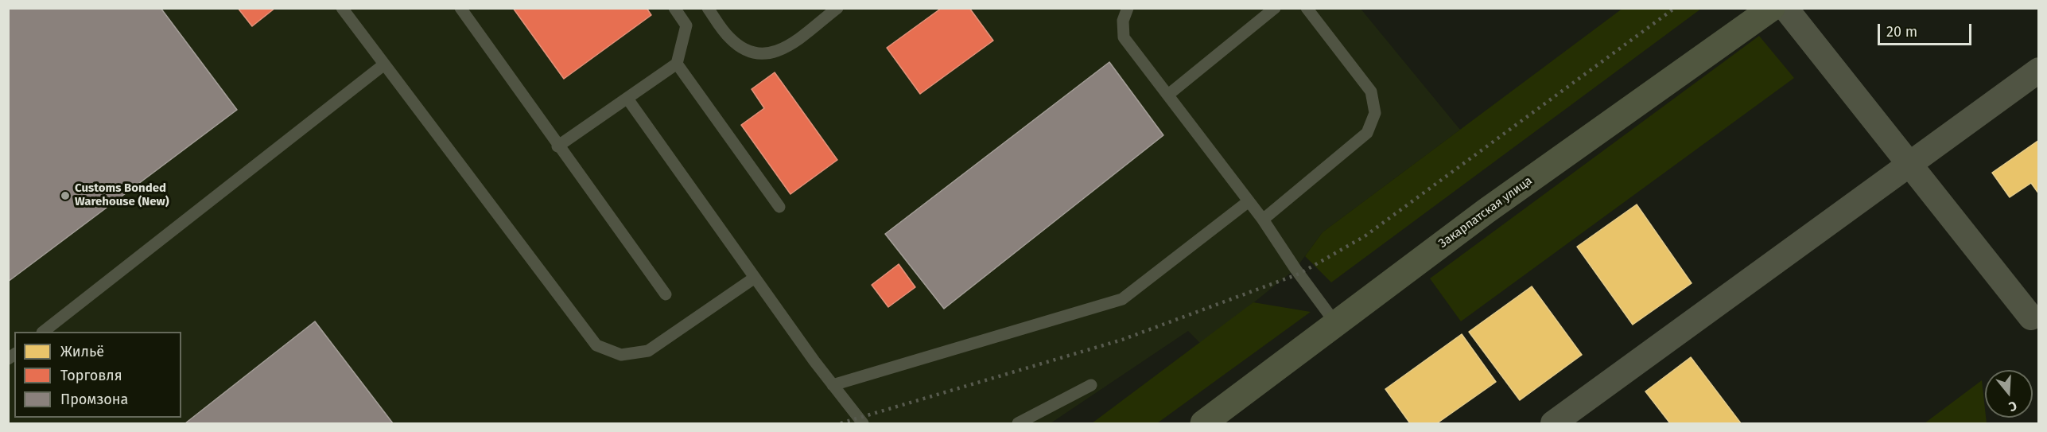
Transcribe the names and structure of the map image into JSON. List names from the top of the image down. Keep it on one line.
{"streets":{"street":["Закарпатская улица"]},"places":["Customs Bonded Warehouse (New)"],"legend":["Жильё","Торговля","Промзона"],"scale_bar":"20 m","north":"bottom"}
